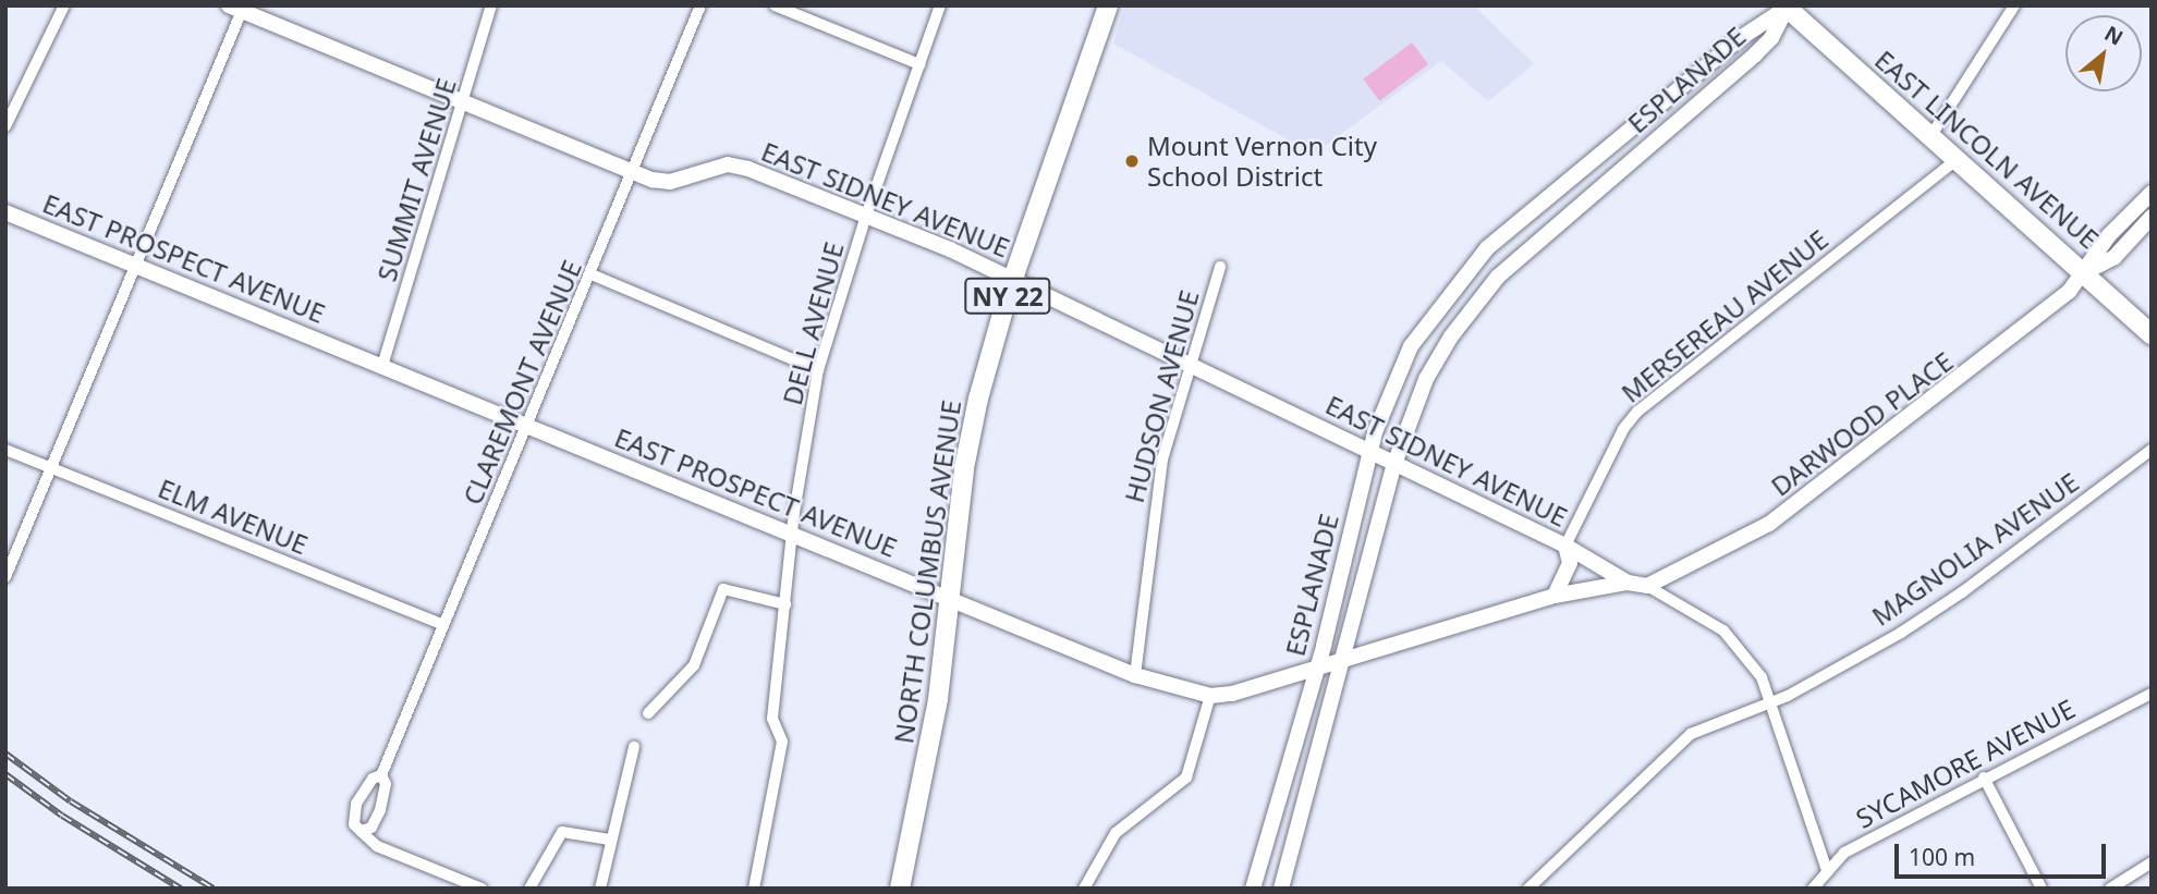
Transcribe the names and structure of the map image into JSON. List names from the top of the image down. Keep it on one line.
{"streets":{"main road":["EAST LINCOLN AVENUE","NY 22","NORTH COLUMBUS AVENUE"],"street":["ESPLANADE","SUMMIT AVENUE","EAST SIDNEY AVENUE","EAST PROSPECT AVENUE","MERSEREAU AVENUE","DELL AVENUE","CLAREMONT AVENUE","HUDSON AVENUE","DARWOOD PLACE","ELM AVENUE","MAGNOLIA AVENUE","SYCAMORE AVENUE"]},"crossings":[["ESPLANADE","EAST LINCOLN AVENUE"],["ESPLANADE","EAST SIDNEY AVENUE"],["ESPLANADE","EAST PROSPECT AVENUE"],["EAST LINCOLN AVENUE","MERSEREAU AVENUE"],["EAST LINCOLN AVENUE","DARWOOD PLACE"],["SUMMIT AVENUE","EAST SIDNEY AVENUE"],["SUMMIT AVENUE","EAST PROSPECT AVENUE"],["EAST SIDNEY AVENUE","EAST PROSPECT AVENUE"],["EAST SIDNEY AVENUE","MERSEREAU AVENUE"],["EAST SIDNEY AVENUE","DELL AVENUE"],["EAST SIDNEY AVENUE","CLAREMONT AVENUE"],["EAST SIDNEY AVENUE","HUDSON AVENUE"],["EAST SIDNEY AVENUE","NORTH COLUMBUS AVENUE"],["EAST PROSPECT AVENUE","DELL AVENUE"],["EAST PROSPECT AVENUE","CLAREMONT AVENUE"],["EAST PROSPECT AVENUE","HUDSON AVENUE"],["EAST PROSPECT AVENUE","DARWOOD PLACE"],["EAST PROSPECT AVENUE","MAGNOLIA AVENUE"],["EAST PROSPECT AVENUE","NORTH COLUMBUS AVENUE"],["EAST PROSPECT AVENUE","SYCAMORE AVENUE"],["CLAREMONT AVENUE","ELM AVENUE"]],"places":["Mount Vernon City School District"],"scale_bar":"100 m","north":"top right"}
